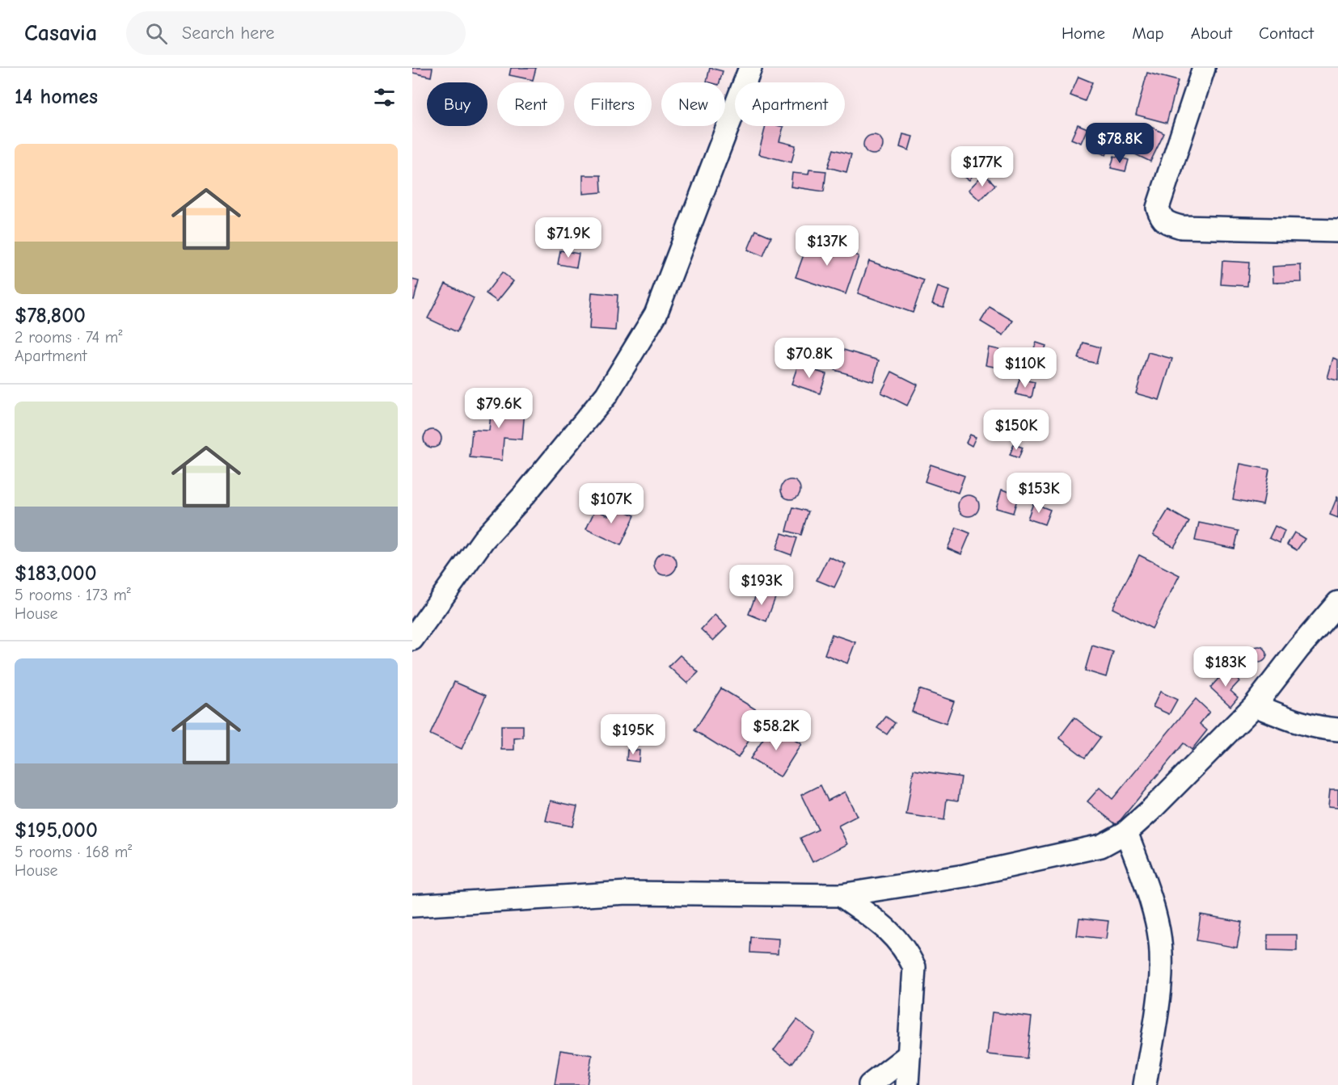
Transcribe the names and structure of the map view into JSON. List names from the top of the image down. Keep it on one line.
{"page":{"header":"Casavia","search":"Search here","nav":["Home","Map","About","Contact"],"heading":"14 homes","chip":["Buy","Rent","Filters","New","Apartment"],"price":["$78.8K","$177K","$71.9K","$137K","$70.8K","$110K","$79.6K","$150K","$153K","$107K","$193K","$183K","$58.2K","$195K"],"list":[{"name":"$78,800","note":"2 rooms · 74 m² · Apartment"},{"name":"$183,000","note":"5 rooms · 173 m² · House"},{"name":"$195,000","note":"5 rooms · 168 m² · House"}]}}
